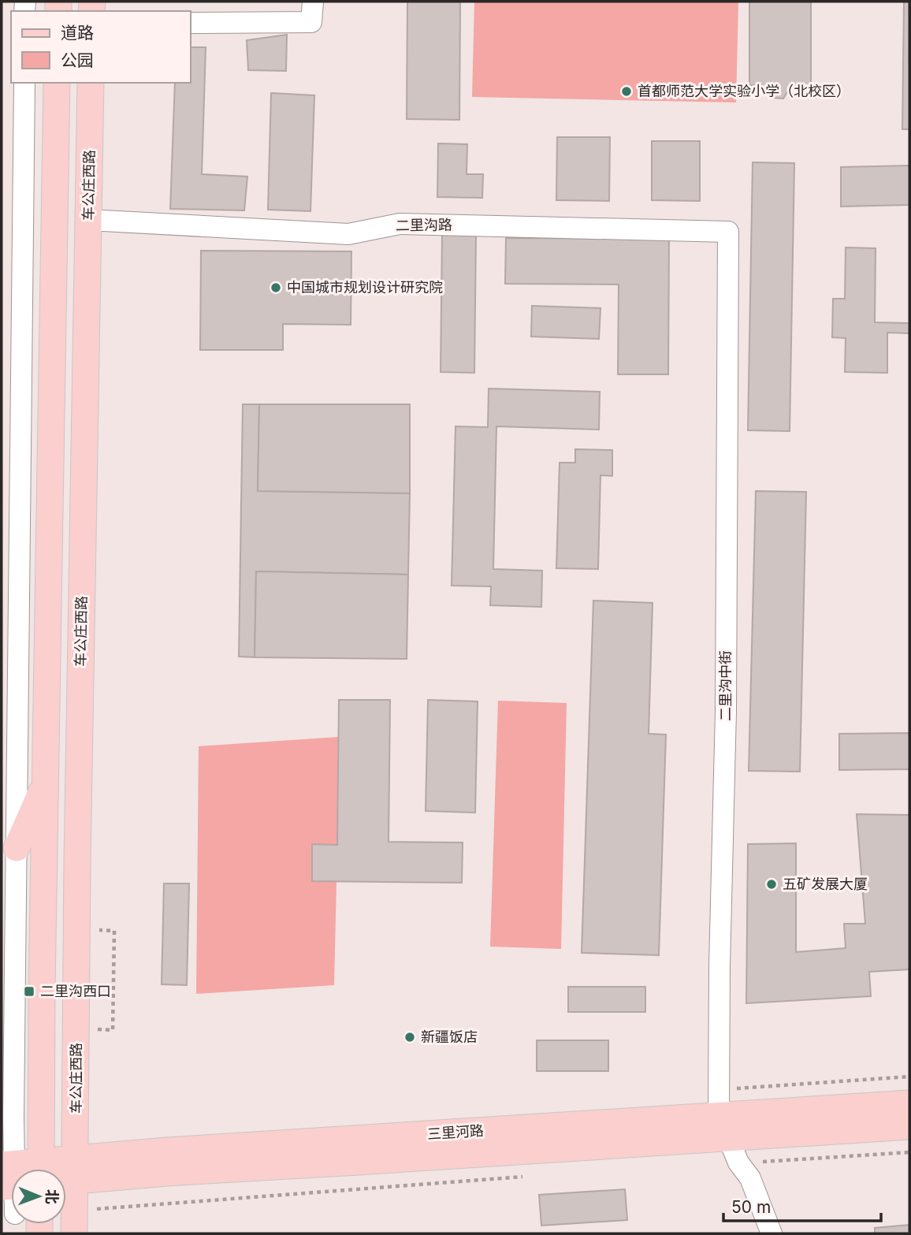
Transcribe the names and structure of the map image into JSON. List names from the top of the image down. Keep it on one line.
{"streets":{"main road":["车公庄西路","三里河路"],"street":["二里沟路","二里沟中街"]},"crossings":[["车公庄西路","二里沟路"],["二里沟路","二里沟中街"],["二里沟中街","三里河路"]],"places":{"other":["首都师范大学实验小学（北校区）","中国城市规划设计研究院","五矿发展大厦","新疆饭店"],"transit":["二里沟西口"]},"legend":["道路","公园"],"scale_bar":"50 m","north":"right"}
